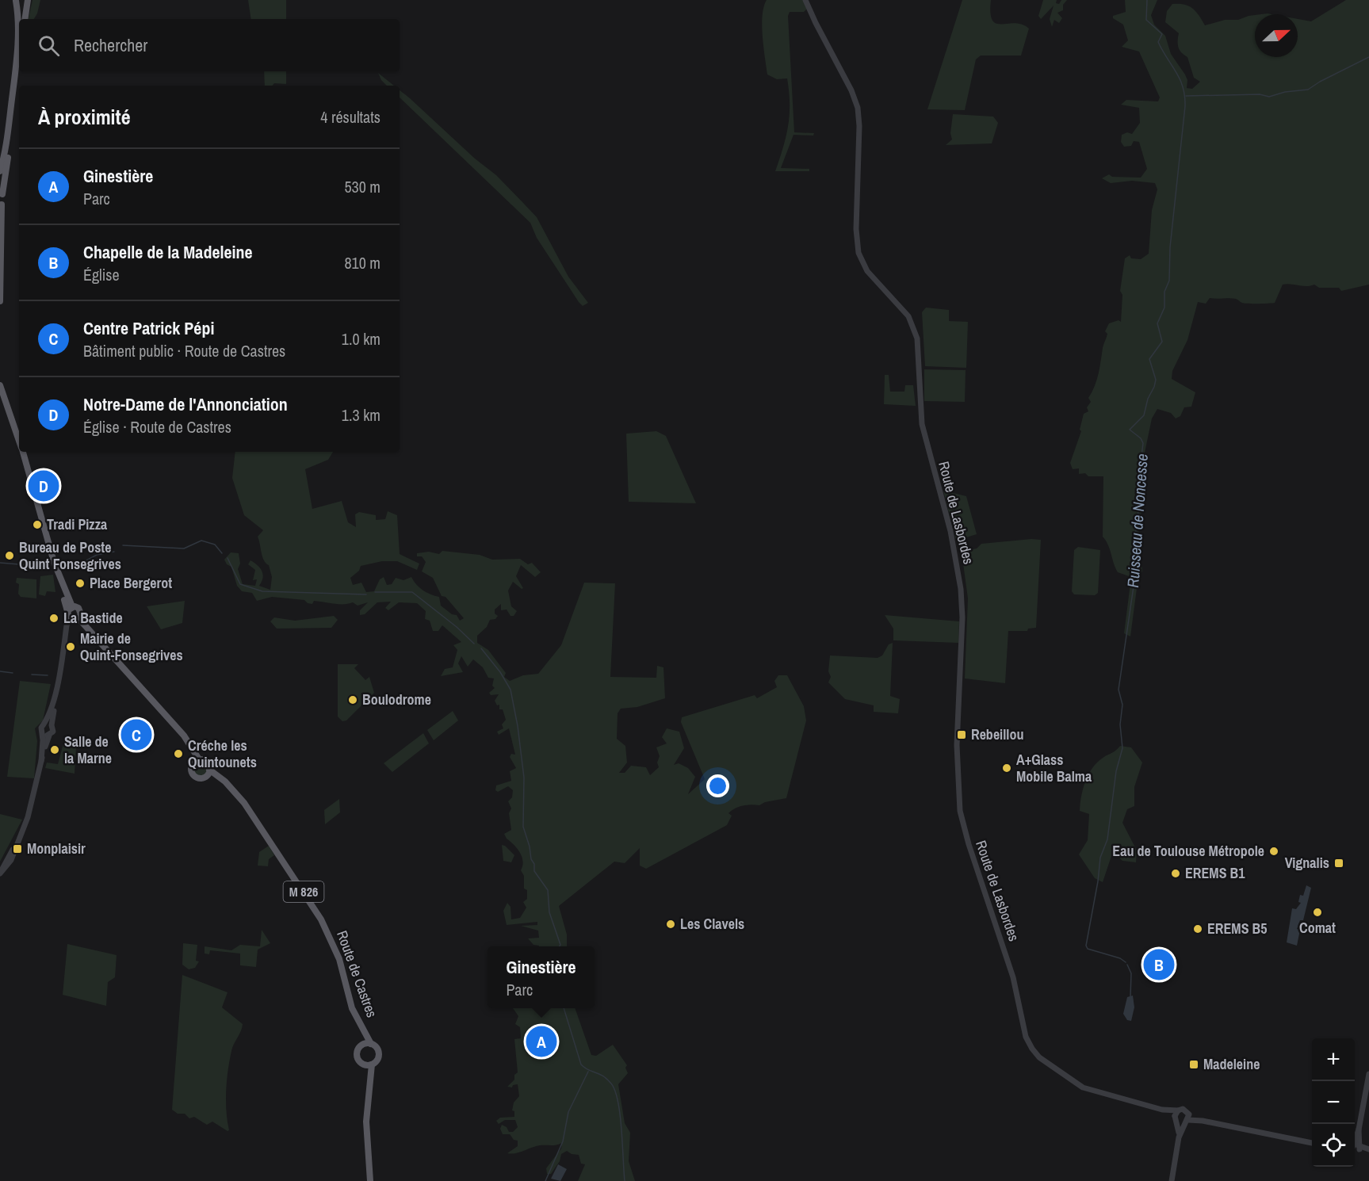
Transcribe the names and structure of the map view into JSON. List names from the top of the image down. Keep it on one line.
{"streets":{"main road":["M 826","Route de Castres"],"street":["Route de Lasbordes"]},"crossings":[["M 826","Route de Castres"]],"water":["Ruisseau de Noncesse"],"places":{"other":["Tradi Pizza","Bureau de Poste Quint Fonsegrives","Place Bergerot","La Bastide","Mairie de Quint-Fonsegrives","Boulodrome","Salle de la Marne","Créche les Quintounets","A+Glass Mobile Balma","Eau de Toulouse Métropole","EREMS B1","Comat","Les Clavels","EREMS B5"],"transit":["Rebeillou","Monplaisir","Vignalis","Madeleine"]},"north":"right","page":{"search":"Rechercher","heading":["À proximité","4 résultats"],"list":[{"mark":"A","name":"Ginestière","note":"Parc","value":"530 m"},{"mark":"B","name":"Chapelle de la Madeleine","note":"Église","value":"810 m"},{"mark":"C","name":"Centre Patrick Pépi","note":"Bâtiment public · Route de Castres","value":"1.0 km"},{"mark":"D","name":"Notre-Dame de l'Annonciation","note":"Église · Route de Castres","value":"1.3 km"}],"pins":["D","C","B","A"],"popup":["Ginestière","Parc"],"map_buttons":["+","−"]}}
